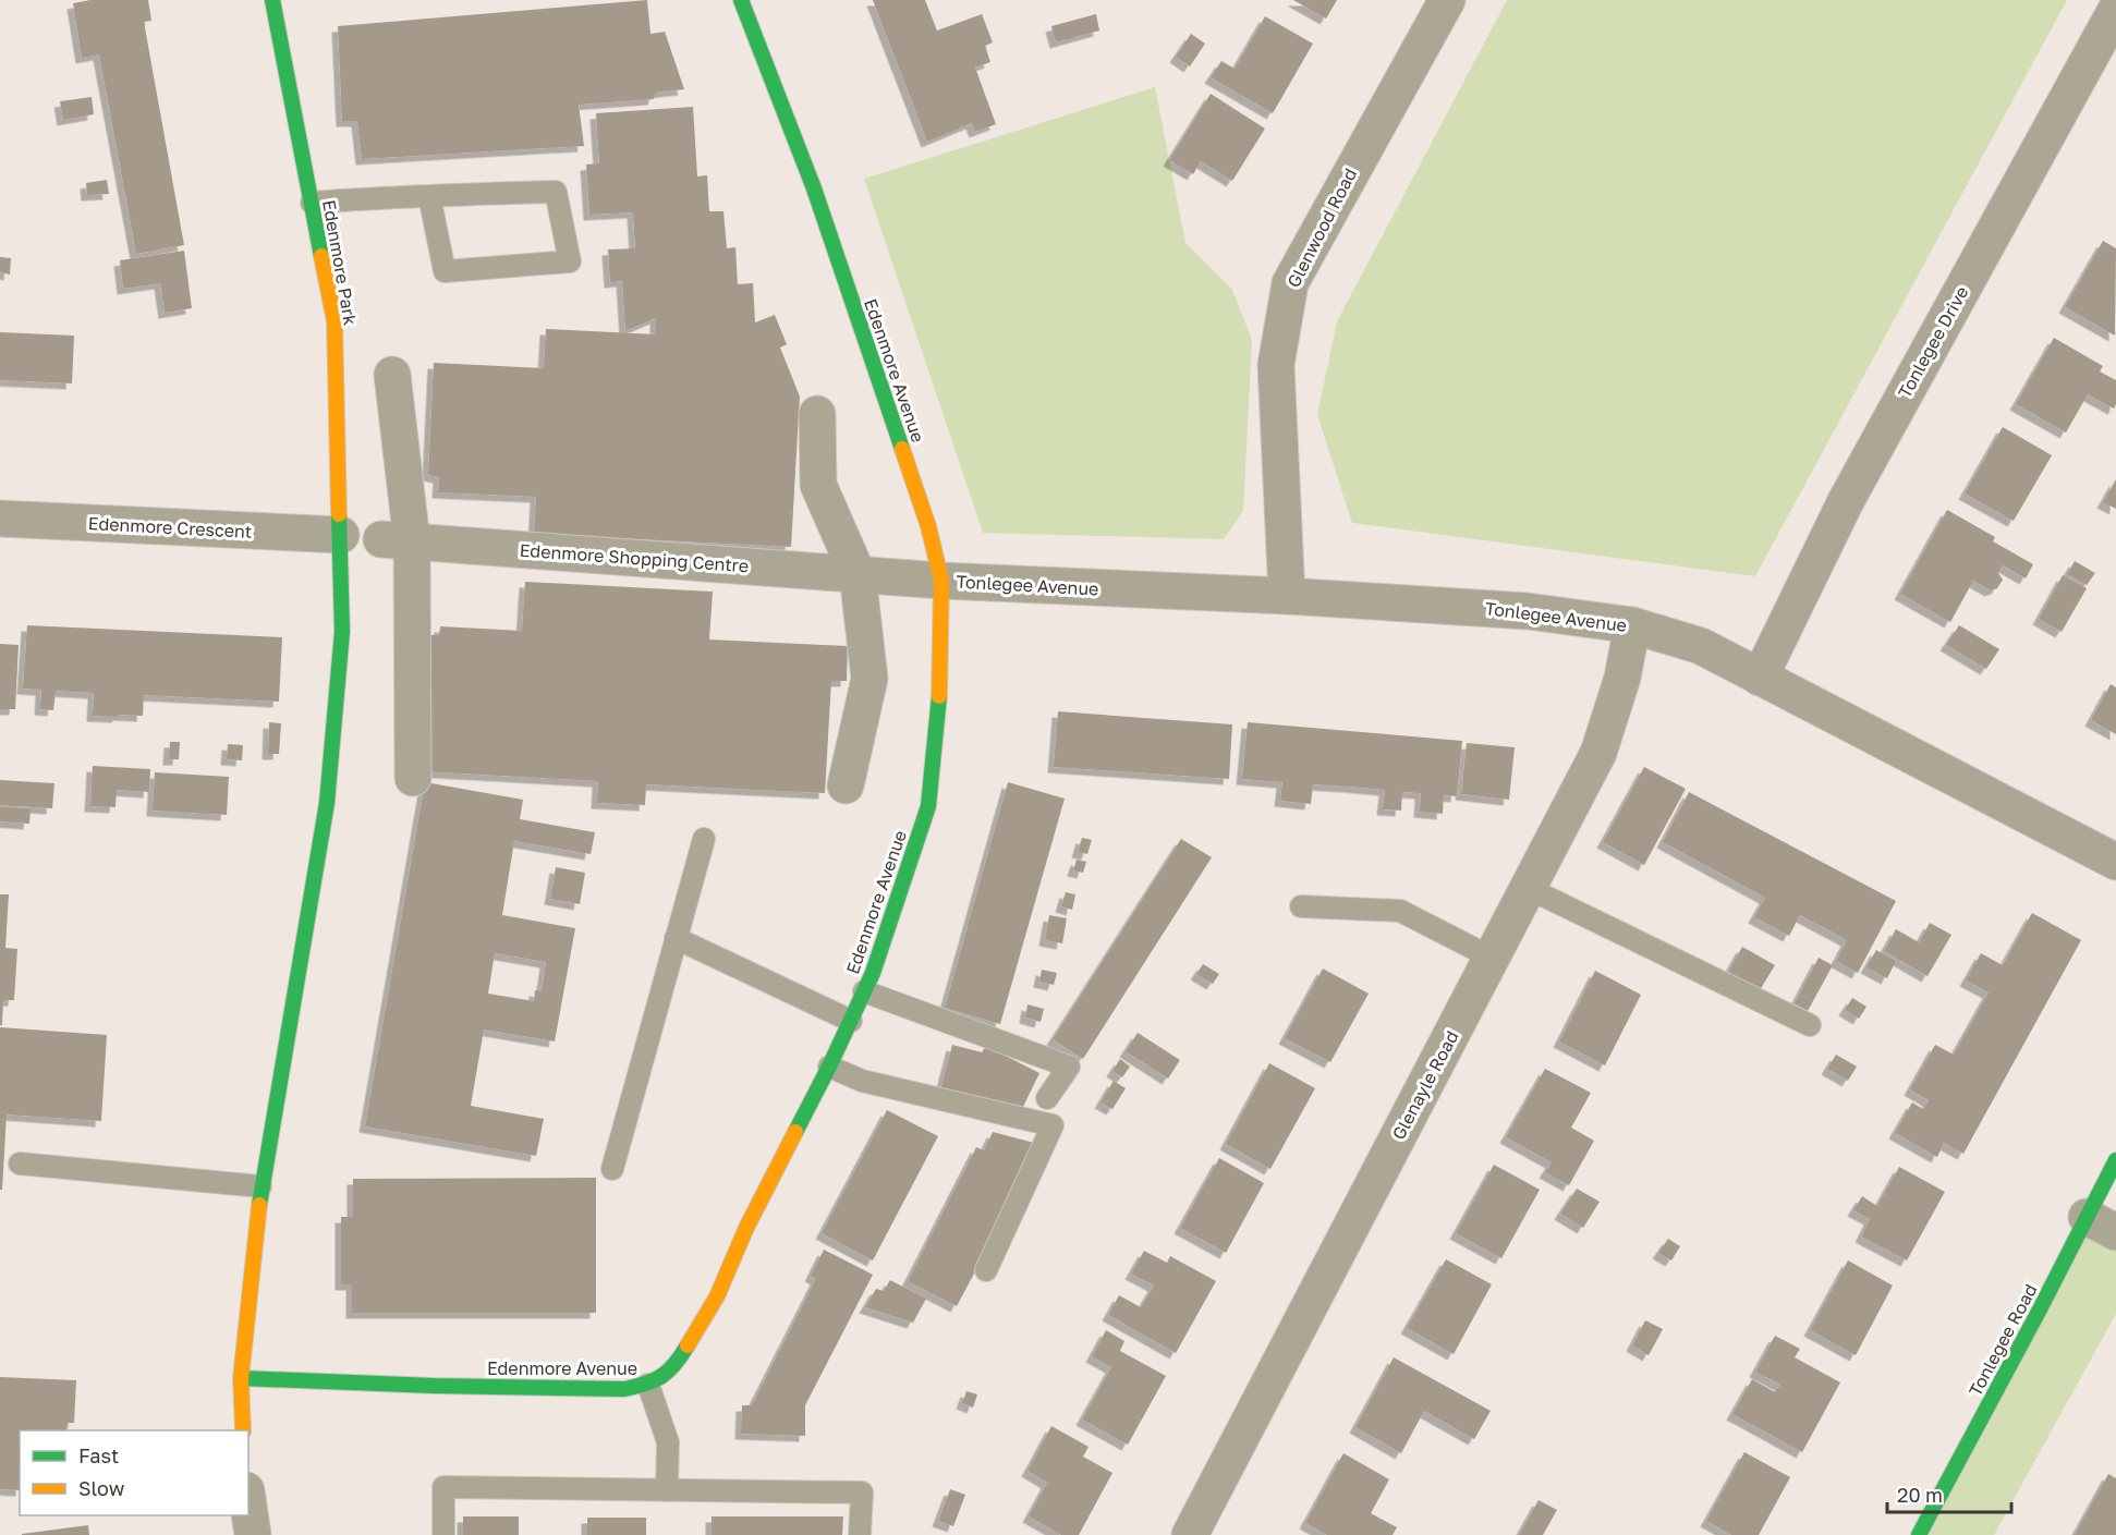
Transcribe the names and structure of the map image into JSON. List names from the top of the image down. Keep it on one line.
{"streets":{"street":["Glenwood Road","Edenmore Park","Tonlegee Drive","Edenmore Avenue","Edenmore Crescent","Edenmore Shopping Centre","Tonlegee Avenue","Glenayle Road","Tonlegee Road"]},"crossings":[["Glenwood Road","Tonlegee Avenue"],["Edenmore Park","Edenmore Avenue"],["Edenmore Park","Edenmore Crescent"],["Tonlegee Drive","Tonlegee Avenue"],["Edenmore Avenue","Edenmore Shopping Centre"],["Edenmore Avenue","Tonlegee Avenue"],["Edenmore Shopping Centre","Tonlegee Avenue"],["Tonlegee Avenue","Glenayle Road"]],"legend":["Fast","Slow"],"scale_bar":"20 m"}
